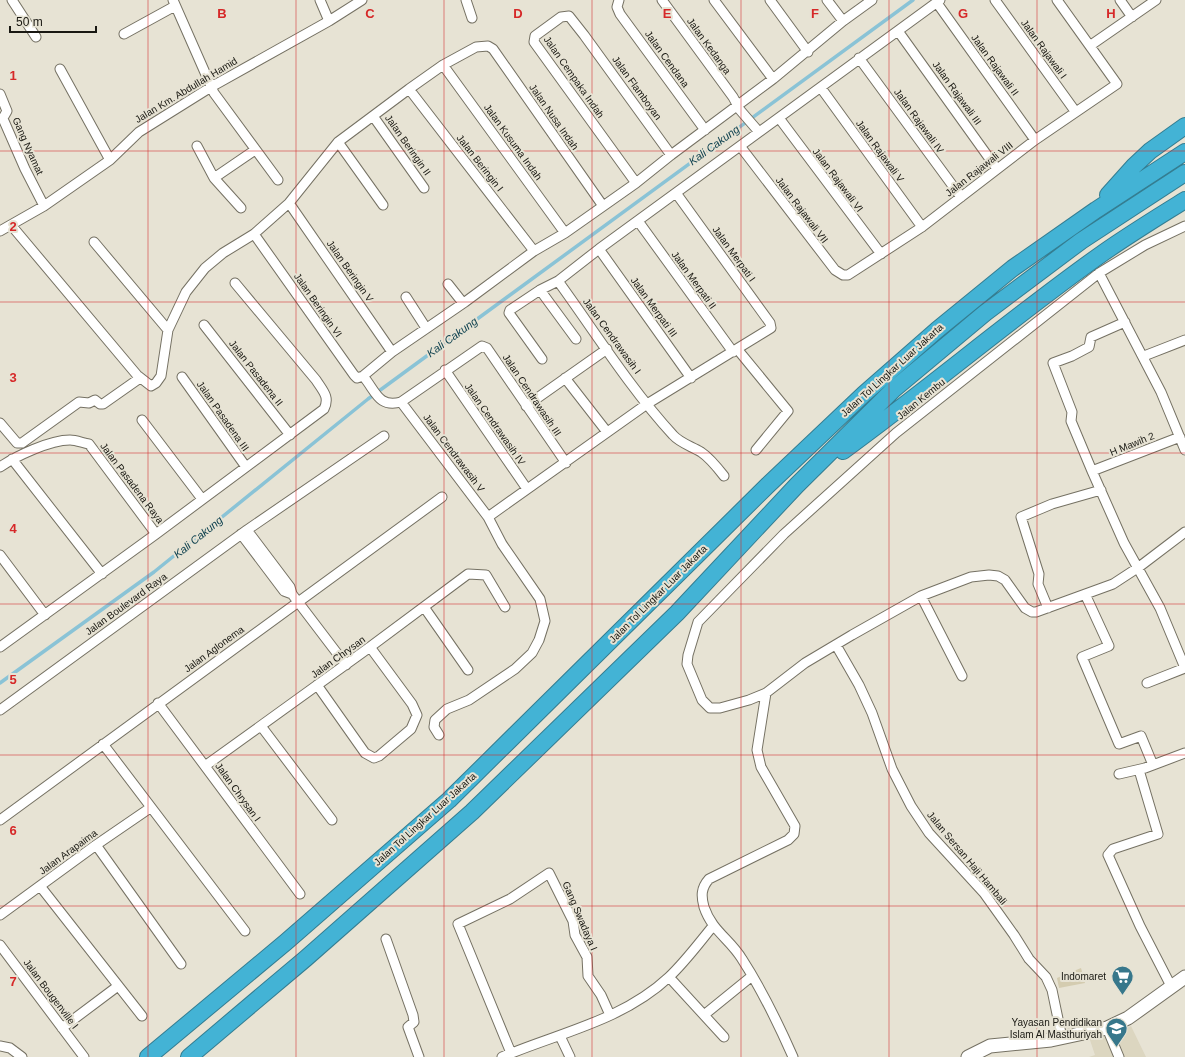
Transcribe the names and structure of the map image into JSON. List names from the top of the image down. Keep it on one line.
{"streets":{"highway":["Jalan Tol Lingkar Luar Jakarta"],"street":["Jalan Kedanga","Jalan Rajawali I","Jalan Cendana","Jalan Rajawali II","Jalan Cempaka Indah","Jalan Flamboyan","Jalan Km. Abdullah Hamid","Jalan Rajawali III","Jalan Nusa Indah","Jalan Rajawali IV","Jalan Kusuma Indah","Jalan Beringin II","Gang Nyamat","Jalan Rajawali V","Jalan Beringin I","Jalan Rajawali VIII","Jalan Rajawali VI","Jalan Rajawali VII","Jalan Merpati I","Jalan Beringin V","Jalan Merpati II","Jalan Beringin VI","Jalan Merpati III","Jalan Cendrawasih I","Jalan Pasadena II","Jalan Cendrawasih III","Jalan Kembu","Jalan Pasadena III","Jalan Cendrawasih IV","H Mawih 2","Jalan Cendrawasih V","Jalan Pasadena Raya","Jalan Boulevard Raya","Jalan Aglonema","Jalan Chrysan","Jalan Chrysan I","Jalan Arapaima","Jalan Sersan Haji Hambali","Gang Swadaya I","Jalan Bougenville I"]},"crossings":[["Jalan Rajawali I","Jalan Rajawali VIII"],["Jalan Rajawali II","Jalan Rajawali VIII"],["Jalan Cempaka Indah","Jalan Flamboyan"],["Jalan Km. Abdullah Hamid","Gang Nyamat"],["Jalan Rajawali III","Jalan Rajawali VIII"],["Jalan Nusa Indah","Jalan Kusuma Indah"],["Jalan Rajawali IV","Jalan Rajawali VIII"],["Jalan Rajawali V","Jalan Rajawali VIII"],["Jalan Rajawali VIII","Jalan Rajawali VI"],["Jalan Rajawali VIII","Jalan Rajawali VII"],["Jalan Merpati I","Jalan Merpati II"],["Jalan Cendrawasih III","Jalan Cendrawasih IV"],["Jalan Aglonema","Jalan Chrysan I"],["Jalan Chrysan","Jalan Chrysan I"]],"water":["Kali Cakung"],"places":{"supermarket":["Indomaret"],"school or university":["Yayasan Pendidikan Islam Al Masthuriyah"]},"scale_bar":"50 m","grid":{"columns":["B","C","D","E","F","G","H"],"rows":["1","2","3","4","5","6","7"]}}
